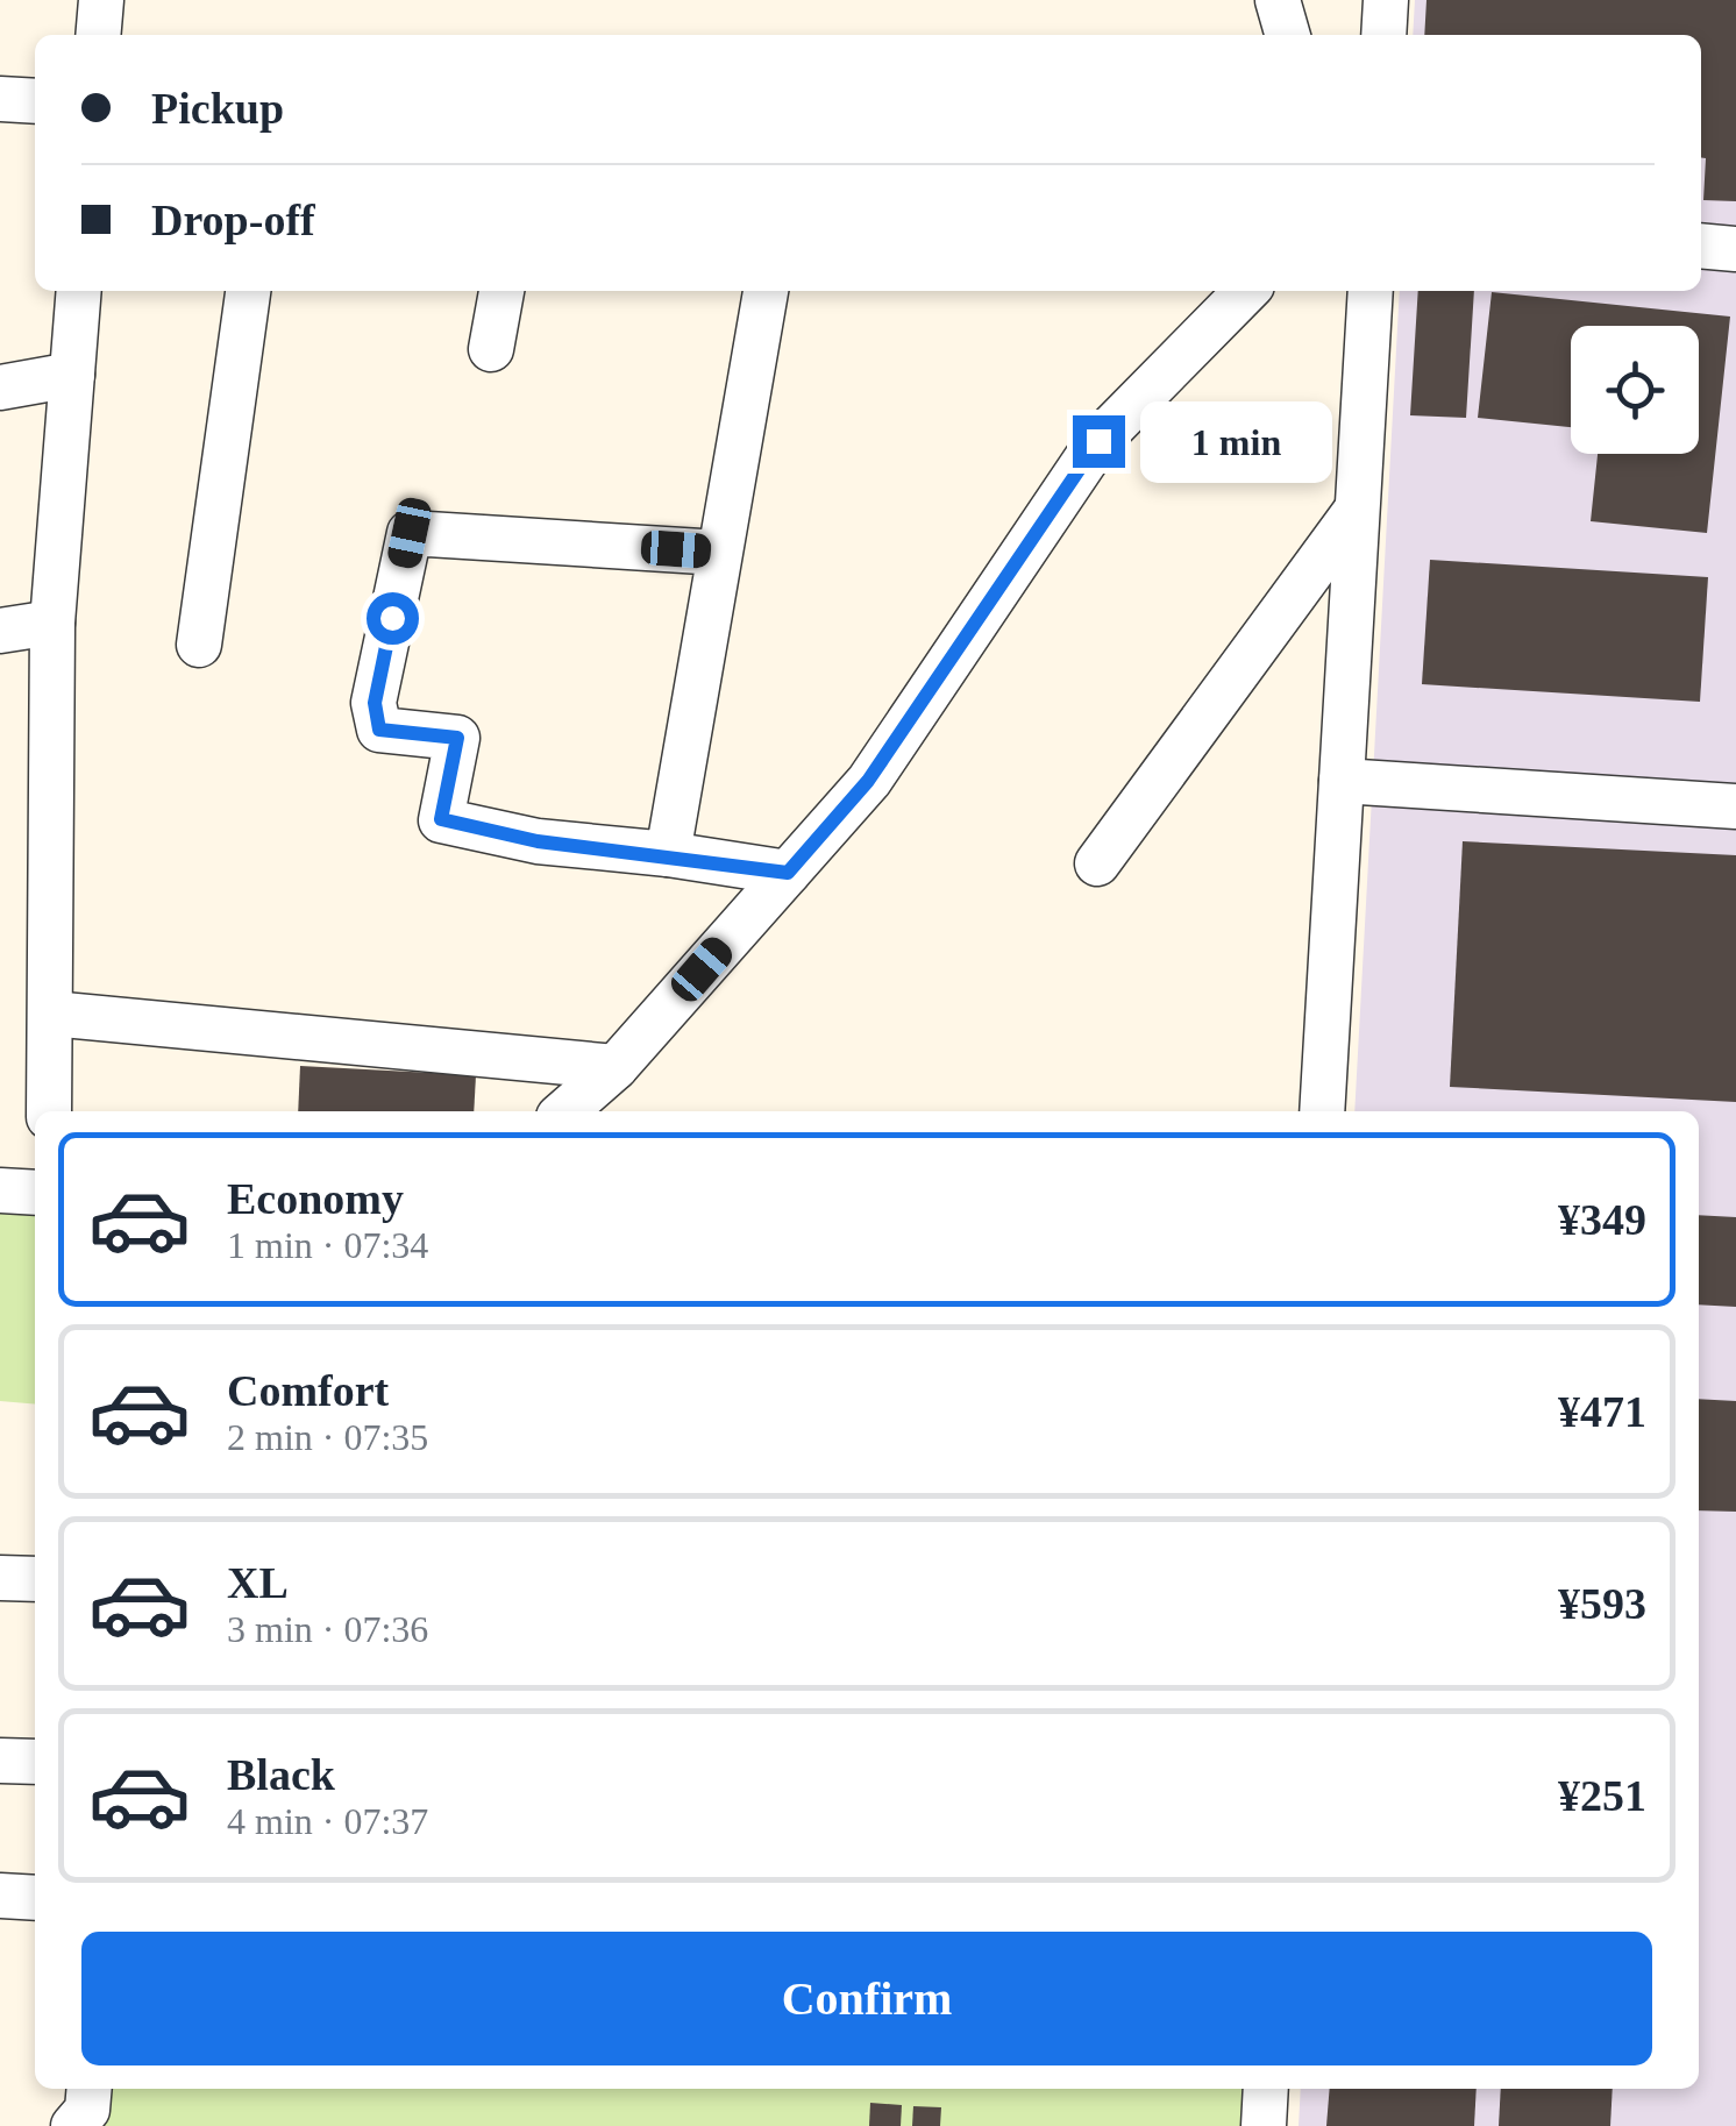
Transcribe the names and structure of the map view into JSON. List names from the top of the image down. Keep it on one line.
{"page":{"banner":["Pickup","Drop-off"],"bubble":"1 min","list":[{"name":"Economy","note":"1 min · 07:34","value":"¥349"},{"name":"Comfort","note":"2 min · 07:35","value":"¥471"},{"name":"XL","note":"3 min · 07:36","value":"¥593"},{"name":"Black","note":"4 min · 07:37","value":"¥251"}],"buttons":"Confirm"}}
